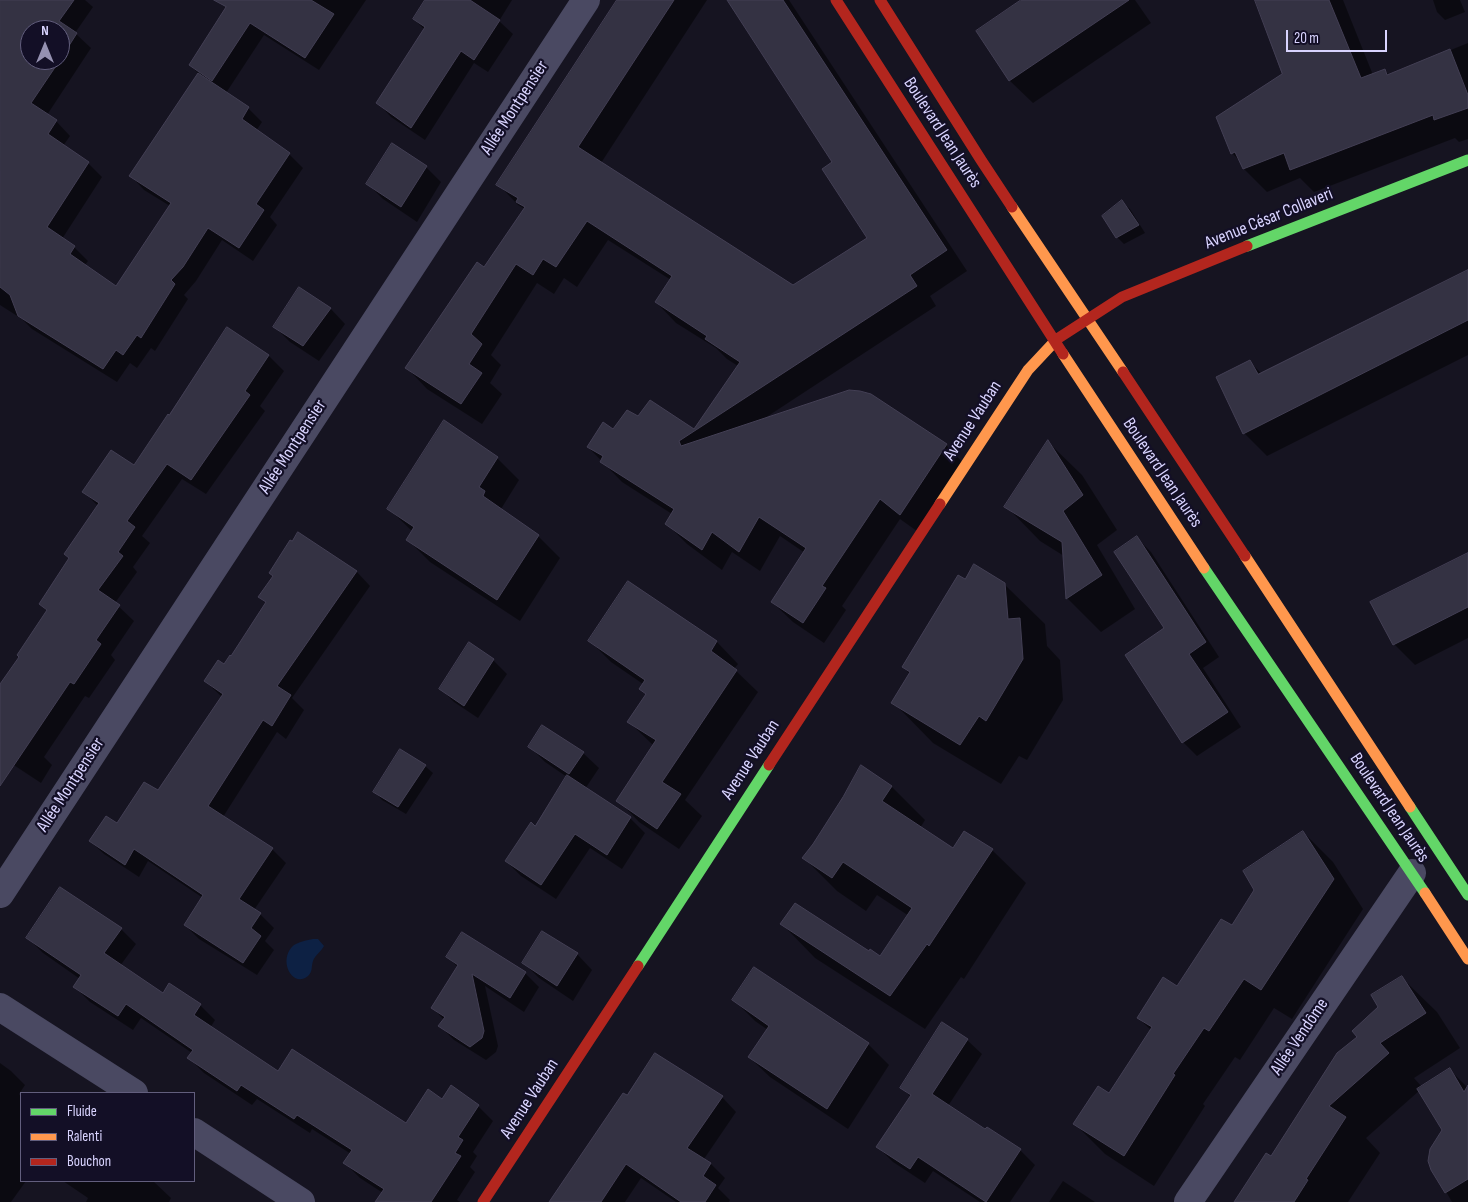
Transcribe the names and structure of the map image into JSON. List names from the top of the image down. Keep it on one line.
{"streets":{"main road":["Boulevard Jean Jaurès","Avenue César Collaveri","Avenue Vauban"],"street":["Allée Montpensier","Allée Vendôme"]},"crossings":[["Boulevard Jean Jaurès","Avenue César Collaveri"],["Boulevard Jean Jaurès","Avenue Vauban"],["Boulevard Jean Jaurès","Allée Vendôme"],["Avenue César Collaveri","Avenue Vauban"]],"legend":["Fluide","Ralenti","Bouchon"],"scale_bar":"20 m","north":"top"}
